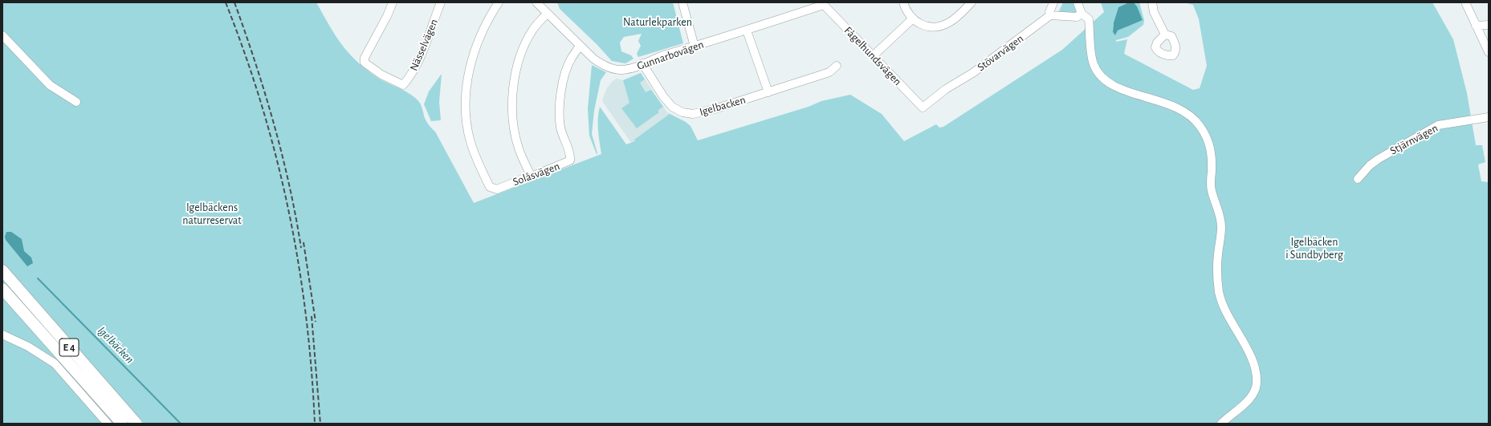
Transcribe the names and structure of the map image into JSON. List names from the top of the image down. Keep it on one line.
{"streets":{"highway":["E 4"],"street":["Nässelvägen","Stövarvägen","Gunnarbovägen","Fågelhundsvägen","Igelbacken","Stjärnvägen","Solåsvägen"]},"crossings":[["Stövarvägen","Fågelhundsvägen"],["Gunnarbovägen","Fågelhundsvägen"],["Gunnarbovägen","Igelbacken"],["Gunnarbovägen","Solåsvägen"]],"water":["Igelbäcken"],"parks":["Naturlekparken","Igelbäckens naturreservat","Igelbäcken i Sundbyberg"]}
